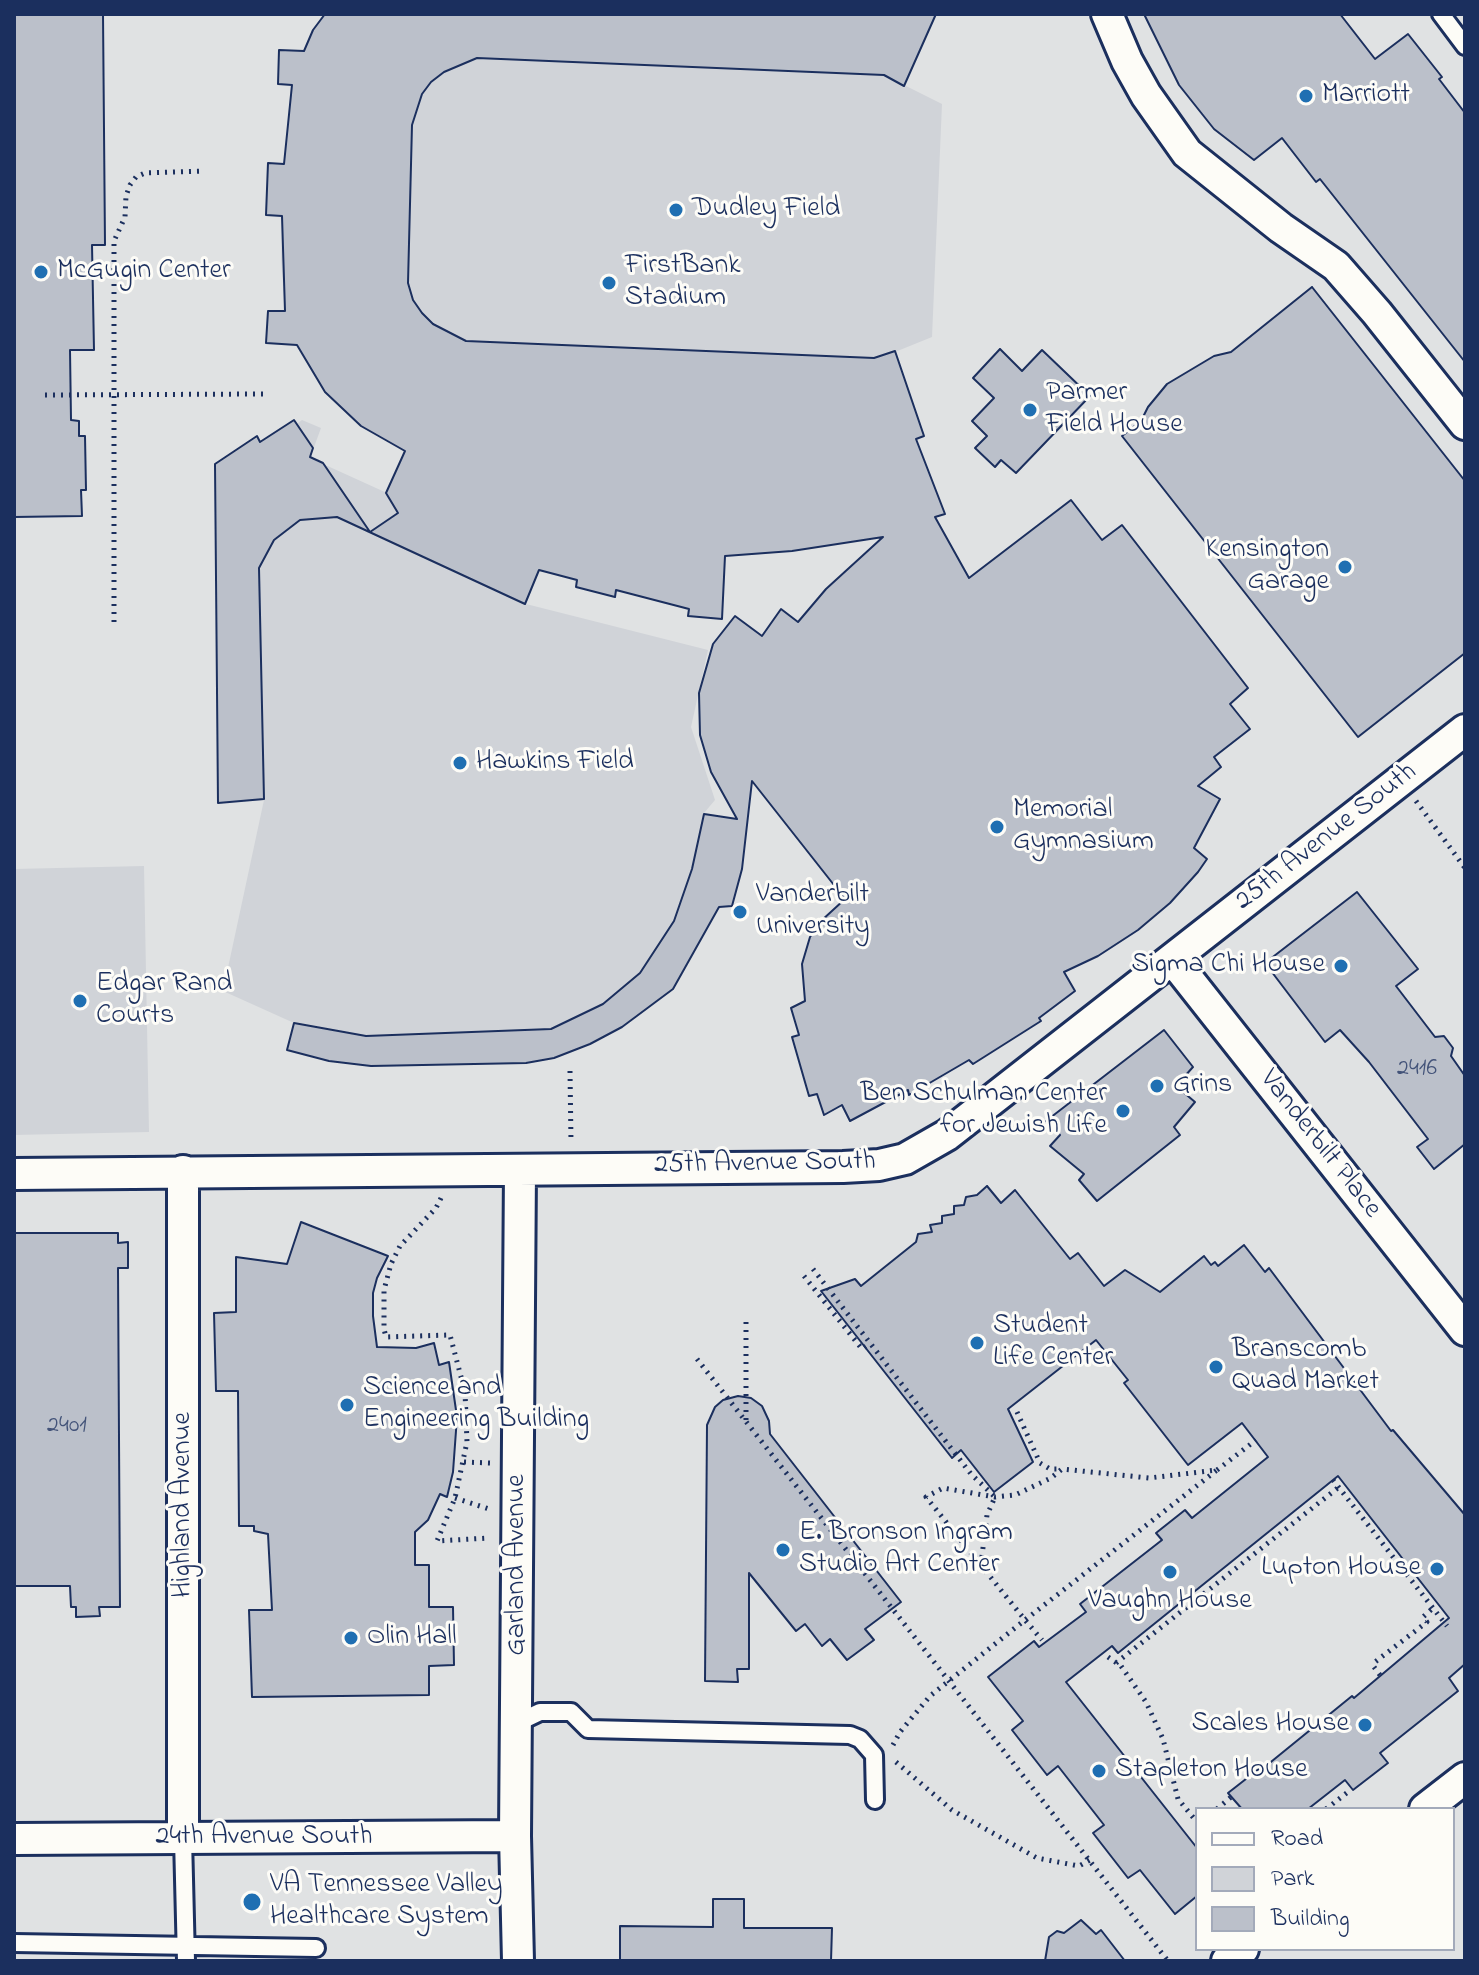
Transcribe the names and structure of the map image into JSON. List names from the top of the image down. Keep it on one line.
{"streets":{"street":["25th Avenue South","Vanderbilt Place","Highland Avenue","Garland Avenue","24th Avenue South"]},"crossings":[["25th Avenue South","Vanderbilt Place"],["25th Avenue South","Highland Avenue"],["25th Avenue South","Garland Avenue"],["Highland Avenue","24th Avenue South"],["Garland Avenue","24th Avenue South"]],"places":["Marriott","Dudley Field","McGugin Center","FirstBank Stadium","Parmer Field House","Kensington Garage","Hawkins Field","Memorial Gymnasium","Vanderbilt University","Sigma Chi House","Edgar Rand Courts","Grins","Ben Schulman Center for Jewish Life","Student Life Center","Branscomb Quad Market","Science and Engineering Building","E. Bronson Ingram Studio Art Center","Lupton House","Vaughn House","Olin Hall","Scales House","Stapleton House","VA Tennessee Valley Healthcare System"],"house_numbers":["2416","2401"],"legend":["Road","Park","Building"]}
